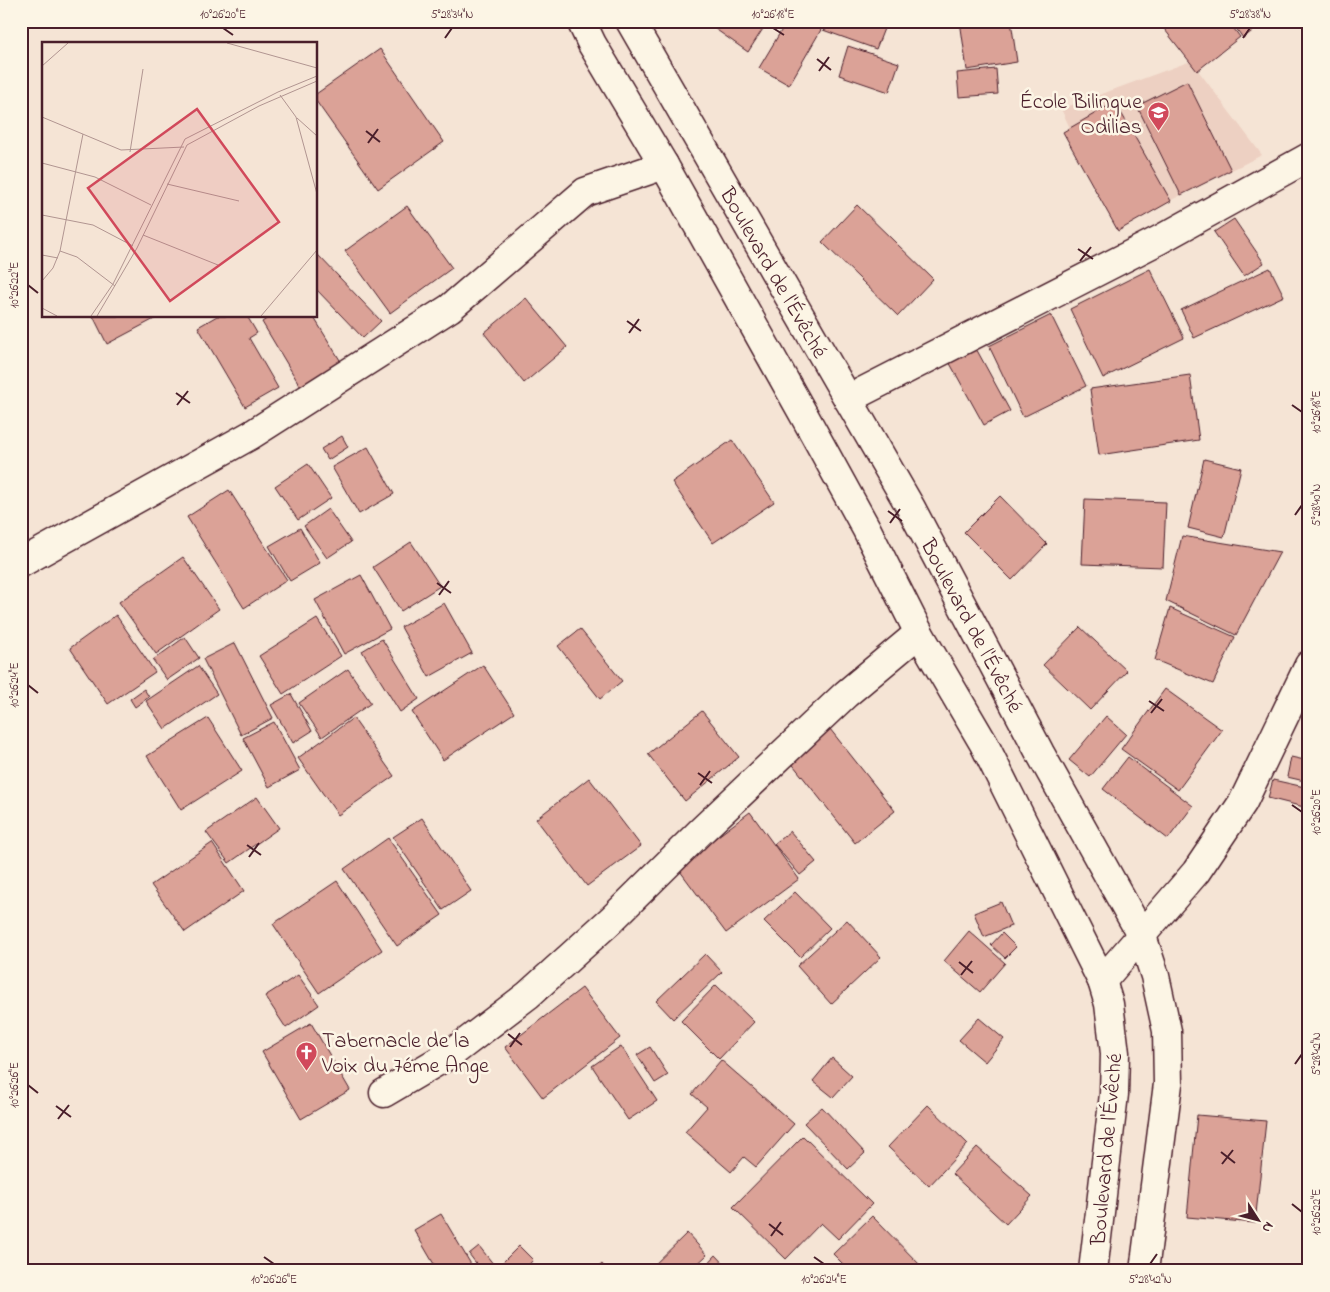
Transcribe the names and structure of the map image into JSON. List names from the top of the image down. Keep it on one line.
{"streets":{"main road":["Boulevard de l'Évêché"]},"places":{"school or university":["École Bilingue Odilias"],"church":["Tabernacle de la Voix du 7éme Ange"]},"north":"bottom right","coordinates":["10°26'20\"E","5°28'34\"N","10°26'18\"E","5°28'38\"N","10°26'22\"E","5°28'40\"N","10°26'24\"E","5°28'42\"N","10°26'26\"E"]}
